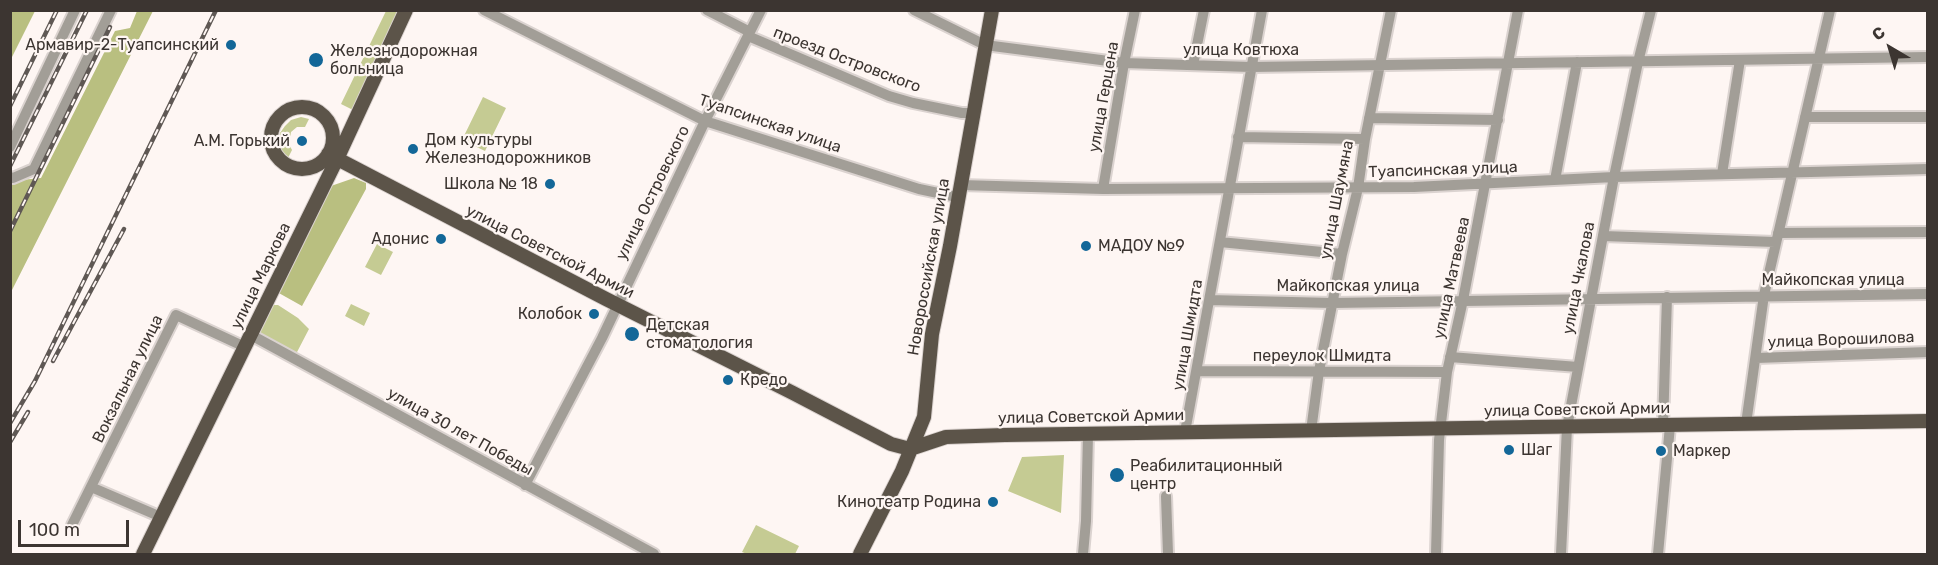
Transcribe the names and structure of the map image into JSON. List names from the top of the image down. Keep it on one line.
{"streets":{"main road":["улица Советской Армии","Новороссийская улица","улица Маркова"],"street":["улица Ковтюха","проезд Островского","улица Герцена","Туапсинская улица","улица Островского","улица Шаумяна","улица Матвеева","улица Чкалова","Майкопская улица","улица Шмидта","улица Ворошилова","переулок Шмидта","Вокзальная улица","улица 30 лет Победы"]},"crossings":[["улица Ковтюха","улица Герцена"],["улица Ковтюха","улица Шаумяна"],["улица Ковтюха","Новороссийская улица"],["улица Ковтюха","улица Матвеева"],["улица Ковтюха","улица Чкалова"],["улица Ковтюха","улица Шмидта"],["улица Ковтюха","улица Ворошилова"],["проезд Островского","улица Островского"],["проезд Островского","Новороссийская улица"],["улица Герцена","Туапсинская улица"],["Туапсинская улица","улица Островского"],["Туапсинская улица","улица Шаумяна"],["Туапсинская улица","Новороссийская улица"],["Туапсинская улица","улица Матвеева"],["Туапсинская улица","улица Чкалова"],["Туапсинская улица","улица Шмидта"],["Туапсинская улица","улица Ворошилова"],["улица Островского","улица Советской Армии"],["улица Островского","улица 30 лет Победы"],["улица Шаумяна","улица Советской Армии"],["улица Шаумяна","Майкопская улица"],["улица Шаумяна","переулок Шмидта"],["улица Советской Армии","Новороссийская улица"],["улица Советской Армии","улица Маркова"],["улица Советской Армии","улица Матвеева"],["улица Советской Армии","улица Чкалова"],["улица Советской Армии","улица Шмидта"],["улица Советской Армии","улица Ворошилова"],["улица Маркова","Вокзальная улица"],["улица Маркова","улица 30 лет Победы"],["улица Матвеева","Майкопская улица"],["улица Матвеева","переулок Шмидта"],["улица Чкалова","Майкопская улица"],["Майкопская улица","улица Шмидта"],["Майкопская улица","улица Ворошилова"],["улица Шмидта","переулок Шмидта"],["Вокзальная улица","улица 30 лет Победы"]],"places":["Армавир-2-Туапсинский","Железнодорожная больница","А.М. Горький","Дом культуры Железнодорожников","Школа № 18","Адонис","МАДОУ №9","Колобок","Детская стоматология","Кредо","Шаг","Маркер","Реабилитационный центр","Кинотеатр Родина"],"scale_bar":"100 m","north":"top left"}
